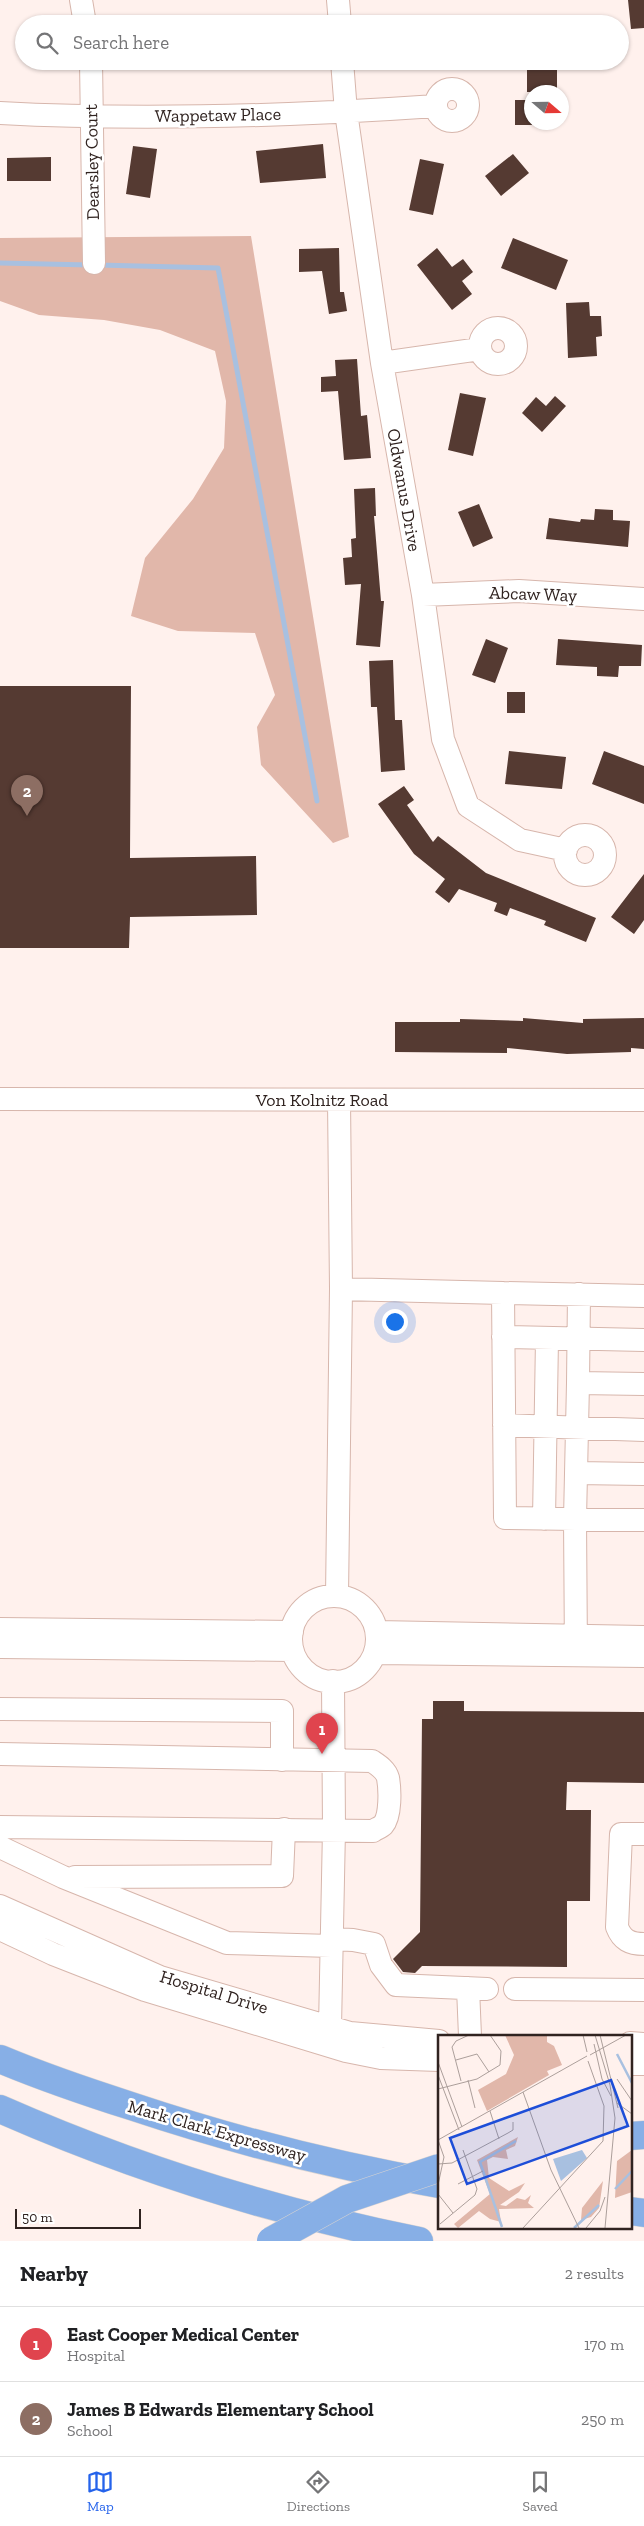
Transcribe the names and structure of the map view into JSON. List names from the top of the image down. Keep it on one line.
{"streets":{"highway":["Mark Clark Expressway"],"street":["Wappetaw Place","Dearsley Court","Oldwanus Drive","Abcaw Way","Von Kolnitz Road","Hospital Drive"]},"crossings":[["Wappetaw Place","Dearsley Court"],["Wappetaw Place","Oldwanus Drive"],["Oldwanus Drive","Abcaw Way"]],"scale_bar":"50 m","north":"right","page":{"search":"Search here","pins":["2","1"],"scale":"50 m","heading":["Nearby","2 results"],"list":[{"mark":"1","name":"East Cooper Medical Center","note":"Hospital","value":"170 m"},{"mark":"2","name":"James B Edwards Elementary School","note":"School","value":"250 m"}],"nav":["Map","Directions","Saved"]}}
